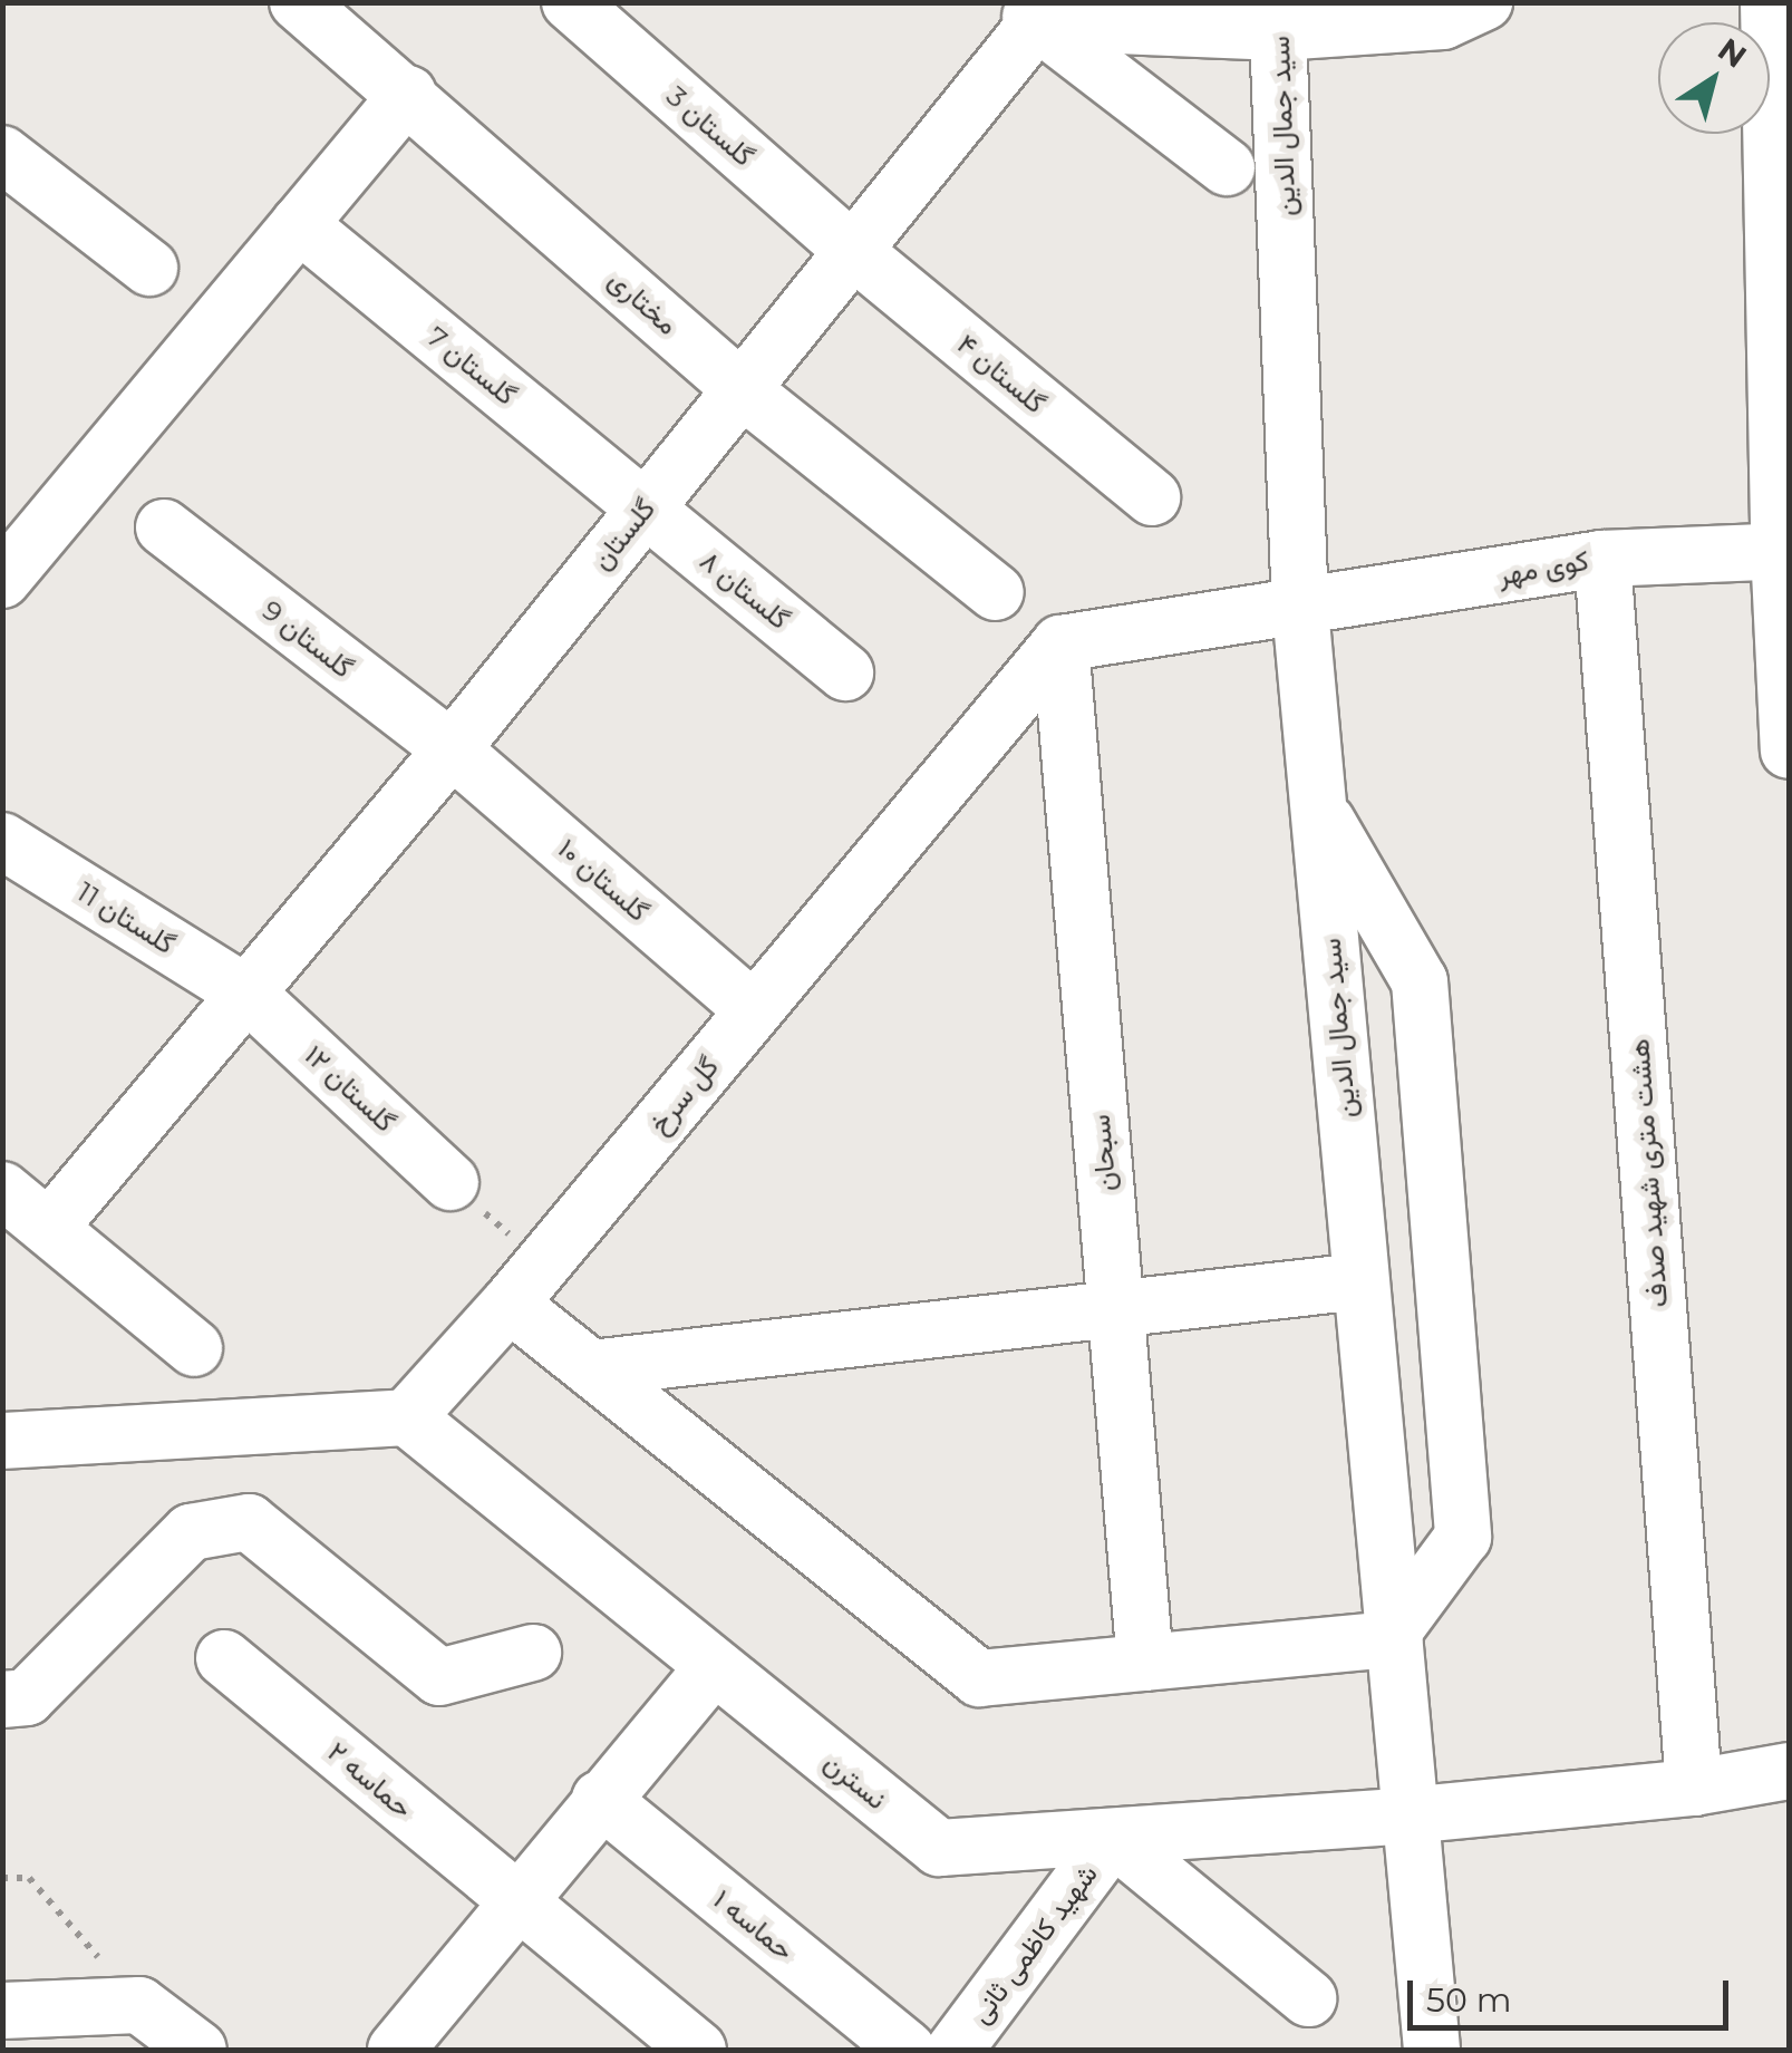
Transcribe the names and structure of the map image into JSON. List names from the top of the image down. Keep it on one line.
{"streets":{"street":["گلستان 3","سید جمال الدین","مختاری","گلستان 7","گلستان ۴","گلستان","کوی مهر","گلستان ۸","گلستان 9","گلستان ۱۰","گلستان 11","گلستان ۱۲","گل سرخ","سبحان","هشت متری شهید صدف","حماسه ۲","نسترن","حماسه ۱","شهید کاظمی ثانی"]},"crossings":[["گلستان 3","گلستان ۴"],["گلستان 3","گلستان"],["سید جمال الدین","کوی مهر"],["سید جمال الدین","نسترن"],["مختاری","گلستان"],["گلستان 7","گلستان"],["گلستان 7","گلستان ۸"],["گلستان ۴","گلستان"],["گلستان","گلستان ۸"],["گلستان","گلستان 9"],["گلستان","گلستان ۱۰"],["گلستان","گلستان 11"],["گلستان","گلستان ۱۲"],["کوی مهر","هشت متری شهید صدف"],["گلستان 9","گلستان ۱۰"],["گلستان ۱۰","گل سرخ"],["گلستان 11","گلستان ۱۲"],["گل سرخ","سبحان"],["گل سرخ","نسترن"],["هشت متری شهید صدف","نسترن"],["نسترن","شهید کاظمی ثانی"]],"scale_bar":"50 m","north":"top right"}
